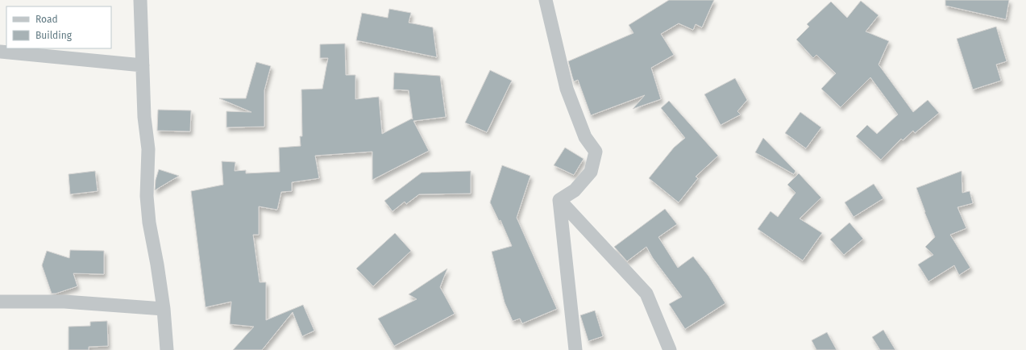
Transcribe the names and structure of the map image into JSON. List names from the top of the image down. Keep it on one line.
{"legend":["Road","Building"]}
